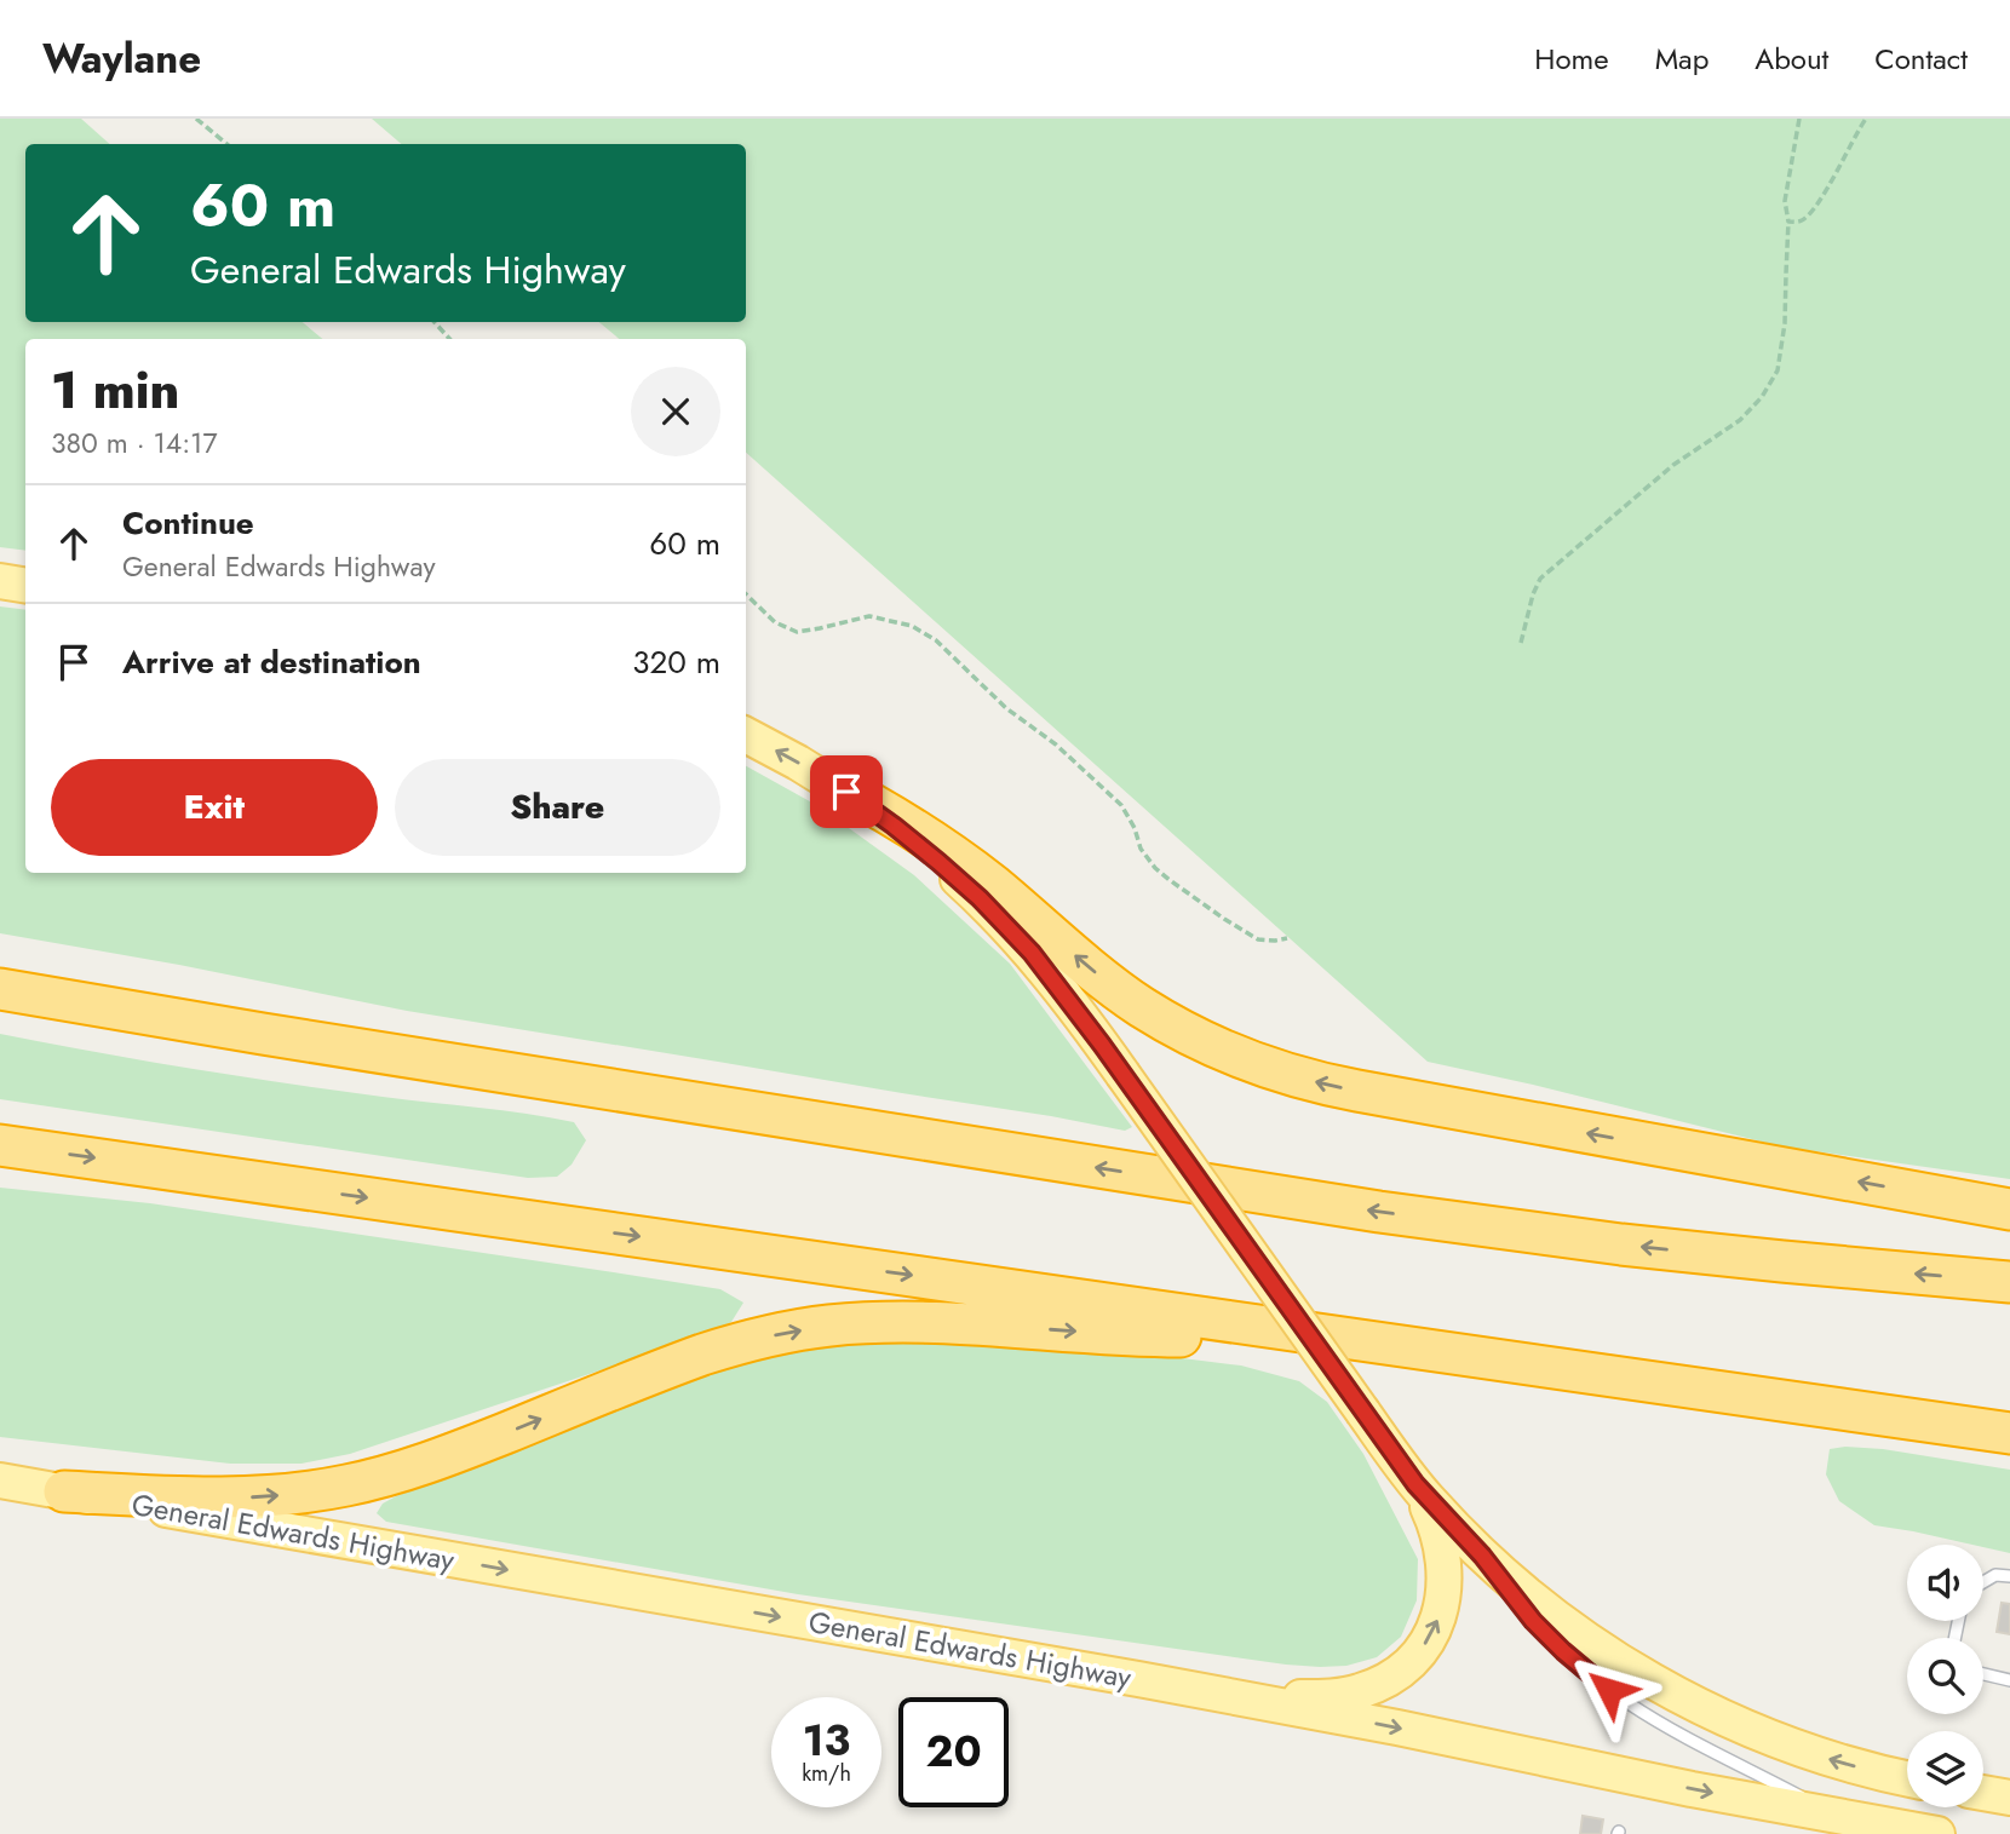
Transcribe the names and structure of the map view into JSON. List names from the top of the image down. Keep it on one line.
{"streets":{"main road":["General Edwards Highway"]},"one_way":["General Edwards Highway"],"page":{"header":"Waylane","nav":["Home","Map","About","Contact"],"turn":["60 m","General Edwards Highway"],"heading":["1 min","380 m · 14:17"],"list":[{"name":"Continue","note":"General Edwards Highway","value":"60 m"},{"name":"Arrive at destination","value":"320 m"}],"buttons":["Exit","Share"],"speed":"13 km/h","limit":"20"}}
